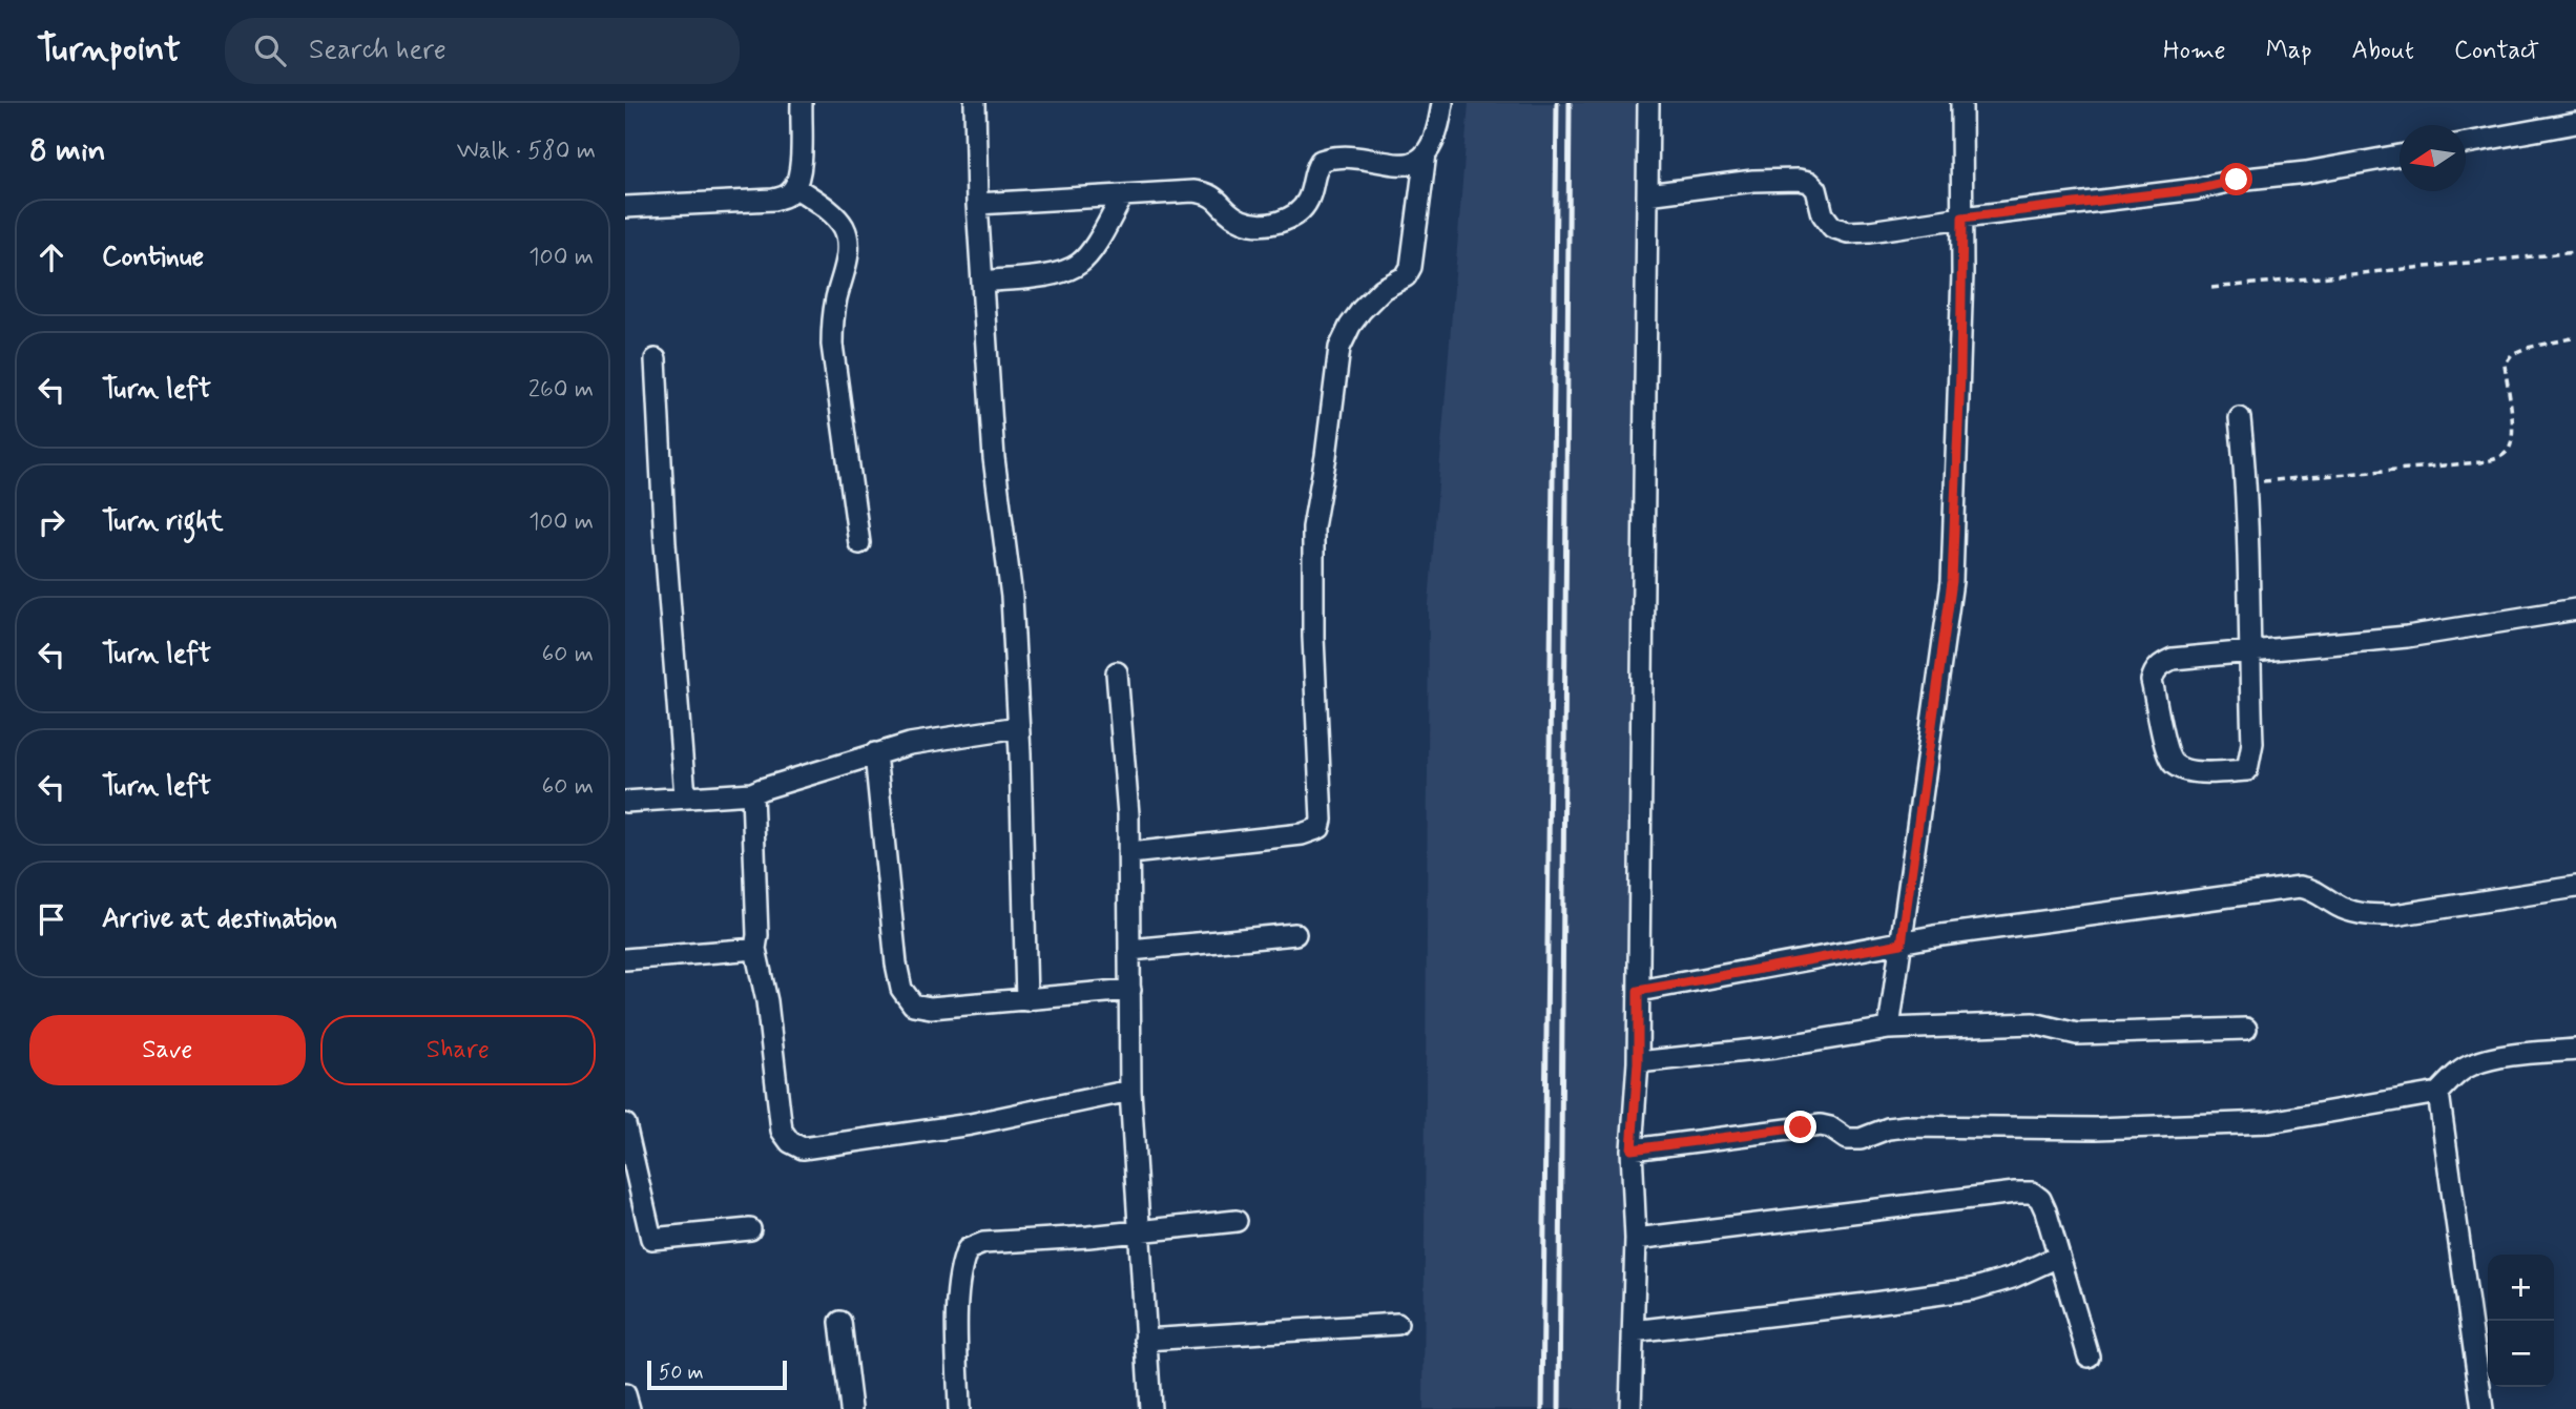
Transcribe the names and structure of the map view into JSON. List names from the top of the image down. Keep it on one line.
{"scale_bar":"50 m","north":"left","page":{"header":"Turnpoint","search":"Search here","nav":["Home","Map","About","Contact"],"heading":["8 min","Walk · 580 m"],"list":[["Continue","100 m"],["Turn left","260 m"],["Turn right","100 m"],["Turn left","60 m"],["Turn left","60 m"],"Arrive at destination"],"buttons":["Save","Share"],"map_buttons":["+","−"],"scale":"50 m"}}
